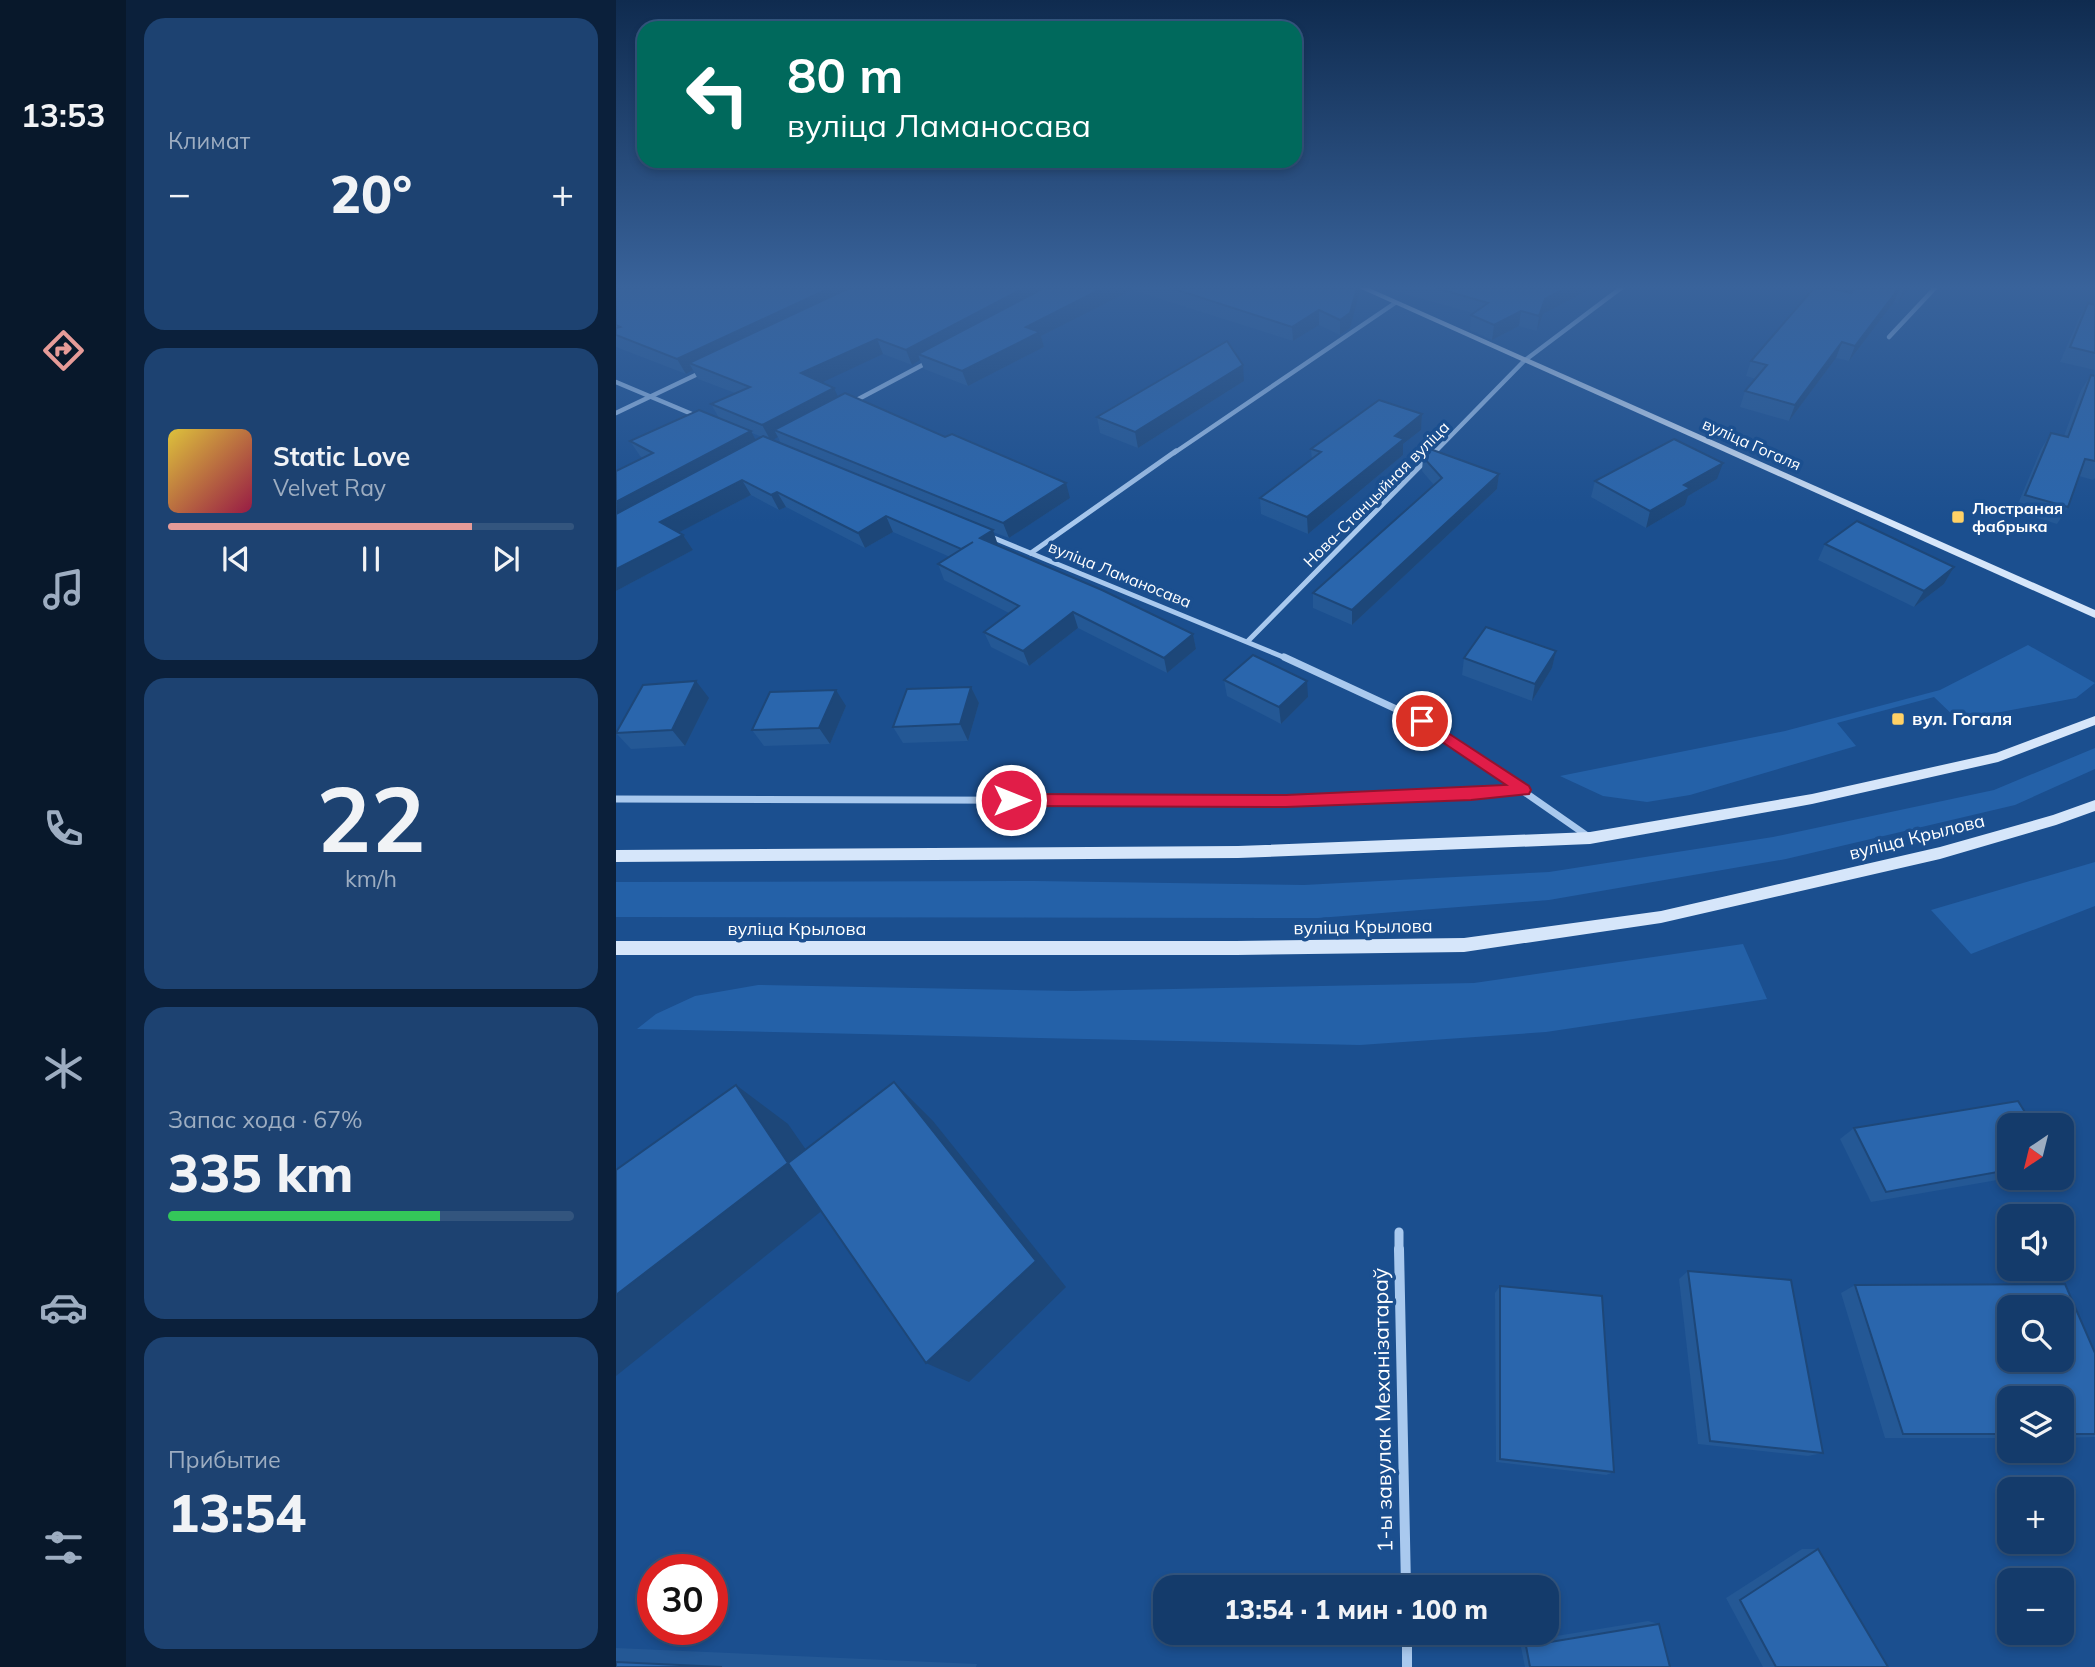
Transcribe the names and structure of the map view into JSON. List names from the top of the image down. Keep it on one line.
{"streets":{"main road":["вуліца Гогаля","вуліца Крылова"],"street":["Нова-Станцыйная вуліца","вуліца Ламаносава","1-ы завулак Механізатараў"]},"crossings":[["Нова-Станцыйная вуліца","вуліца Ламаносава"]],"places":{"transit":["Люстраная фабрыка","вул. Гогаля"]},"north":"bottom left","page":{"tabs":"13:53","tile":["Климат",["22","km/h"],["Запас хода · 67%","335 km"],["Прибытие","13:54"]],"turn":["80 m","вуліца Ламаносава"],"heat":["−","20°","+"],"song":["Static Love","Velvet Ray"],"map_buttons":["+","−"],"limit":"30","trip":"13:54 · 1 мин · 100 m"}}
